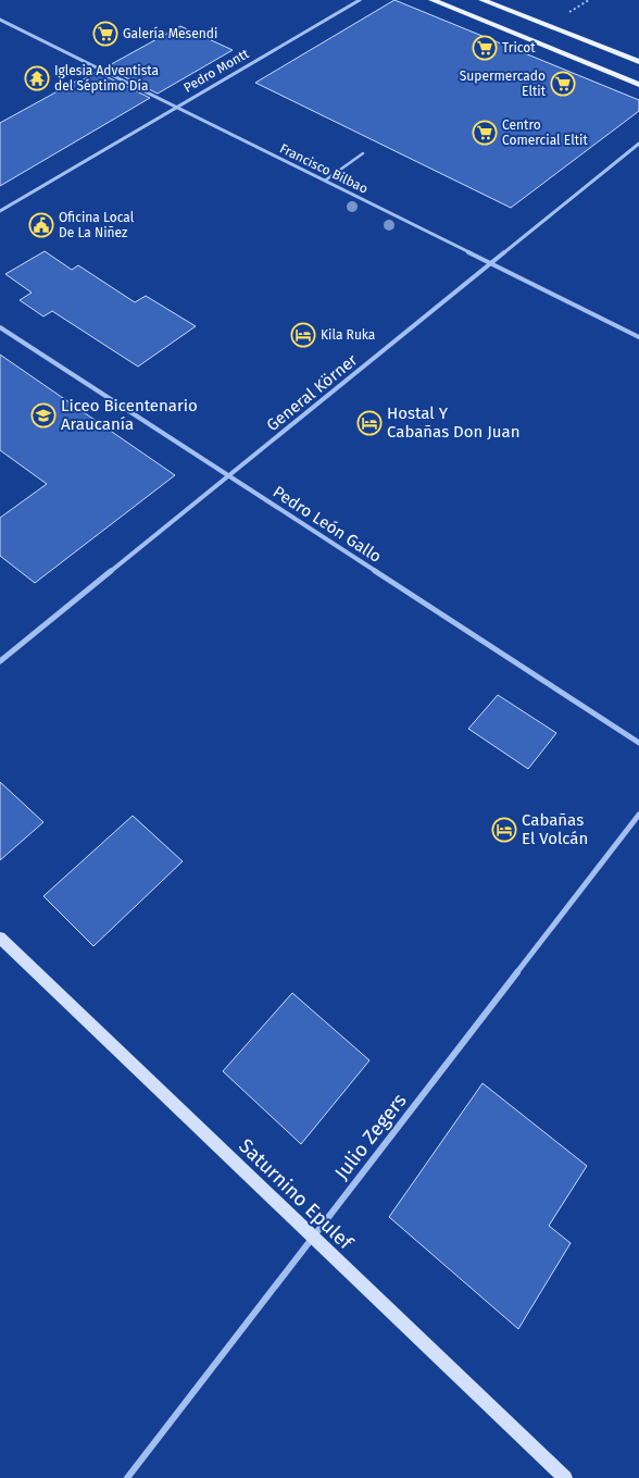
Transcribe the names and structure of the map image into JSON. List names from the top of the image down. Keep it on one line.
{"streets":{"main road":["Saturnino Epulef"],"street":["Pedro Montt","Francisco Bilbao","General Körner","Pedro León Gallo","Julio Zegers"]},"crossings":[["Pedro Montt","Francisco Bilbao"],["Francisco Bilbao","General Körner"],["General Körner","Pedro León Gallo"],["Julio Zegers","Saturnino Epulef"]],"places":{"supermarket":["Galería Mesendi","Tricot","Supermercado Eltit","Centro Comercial Eltit"],"temple":["Iglesia Adventista del Séptimo Día"],"public building":["Oficina Local De La Niñez"],"hotel":["Kila Ruka","Hostal Y Cabañas Don Juan","Cabañas El Volcán"],"school or university":["Liceo Bicentenario Araucanía"]}}
